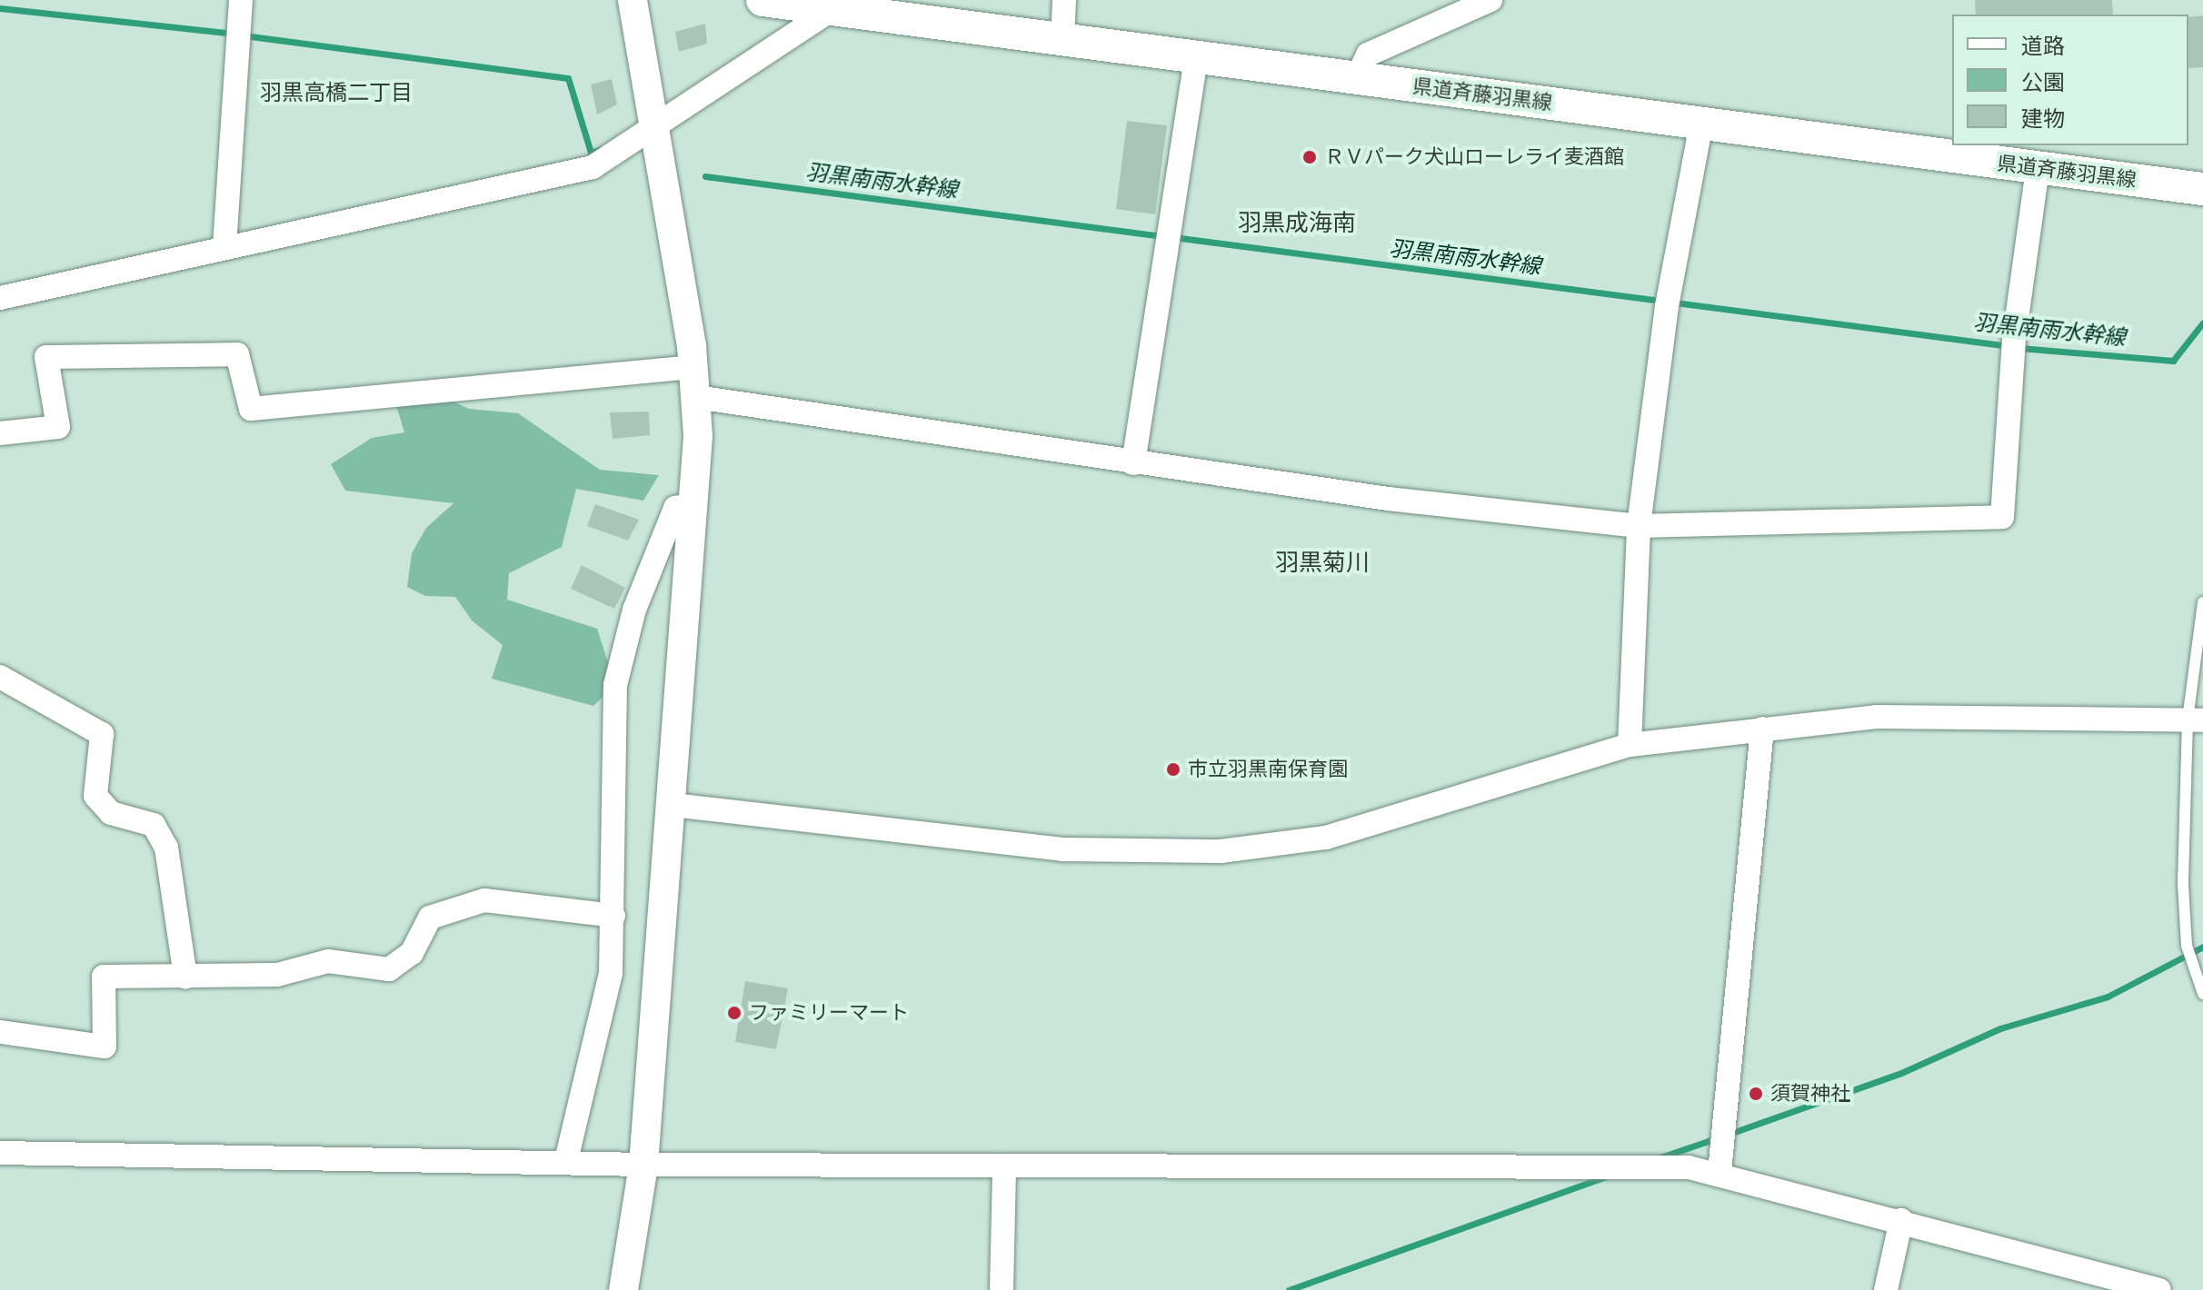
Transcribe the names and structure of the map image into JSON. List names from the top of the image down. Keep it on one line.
{"streets":{"main road":["県道斉藤羽黒線"]},"districts":["羽黒高橋二丁目","羽黒成海南","羽黒菊川"],"water":["羽黒南雨水幹線"],"places":["ＲＶパーク犬山ローレライ麦酒館","市立羽黒南保育園","ファミリーマート","須賀神社"],"legend":["道路","公園","建物"]}
